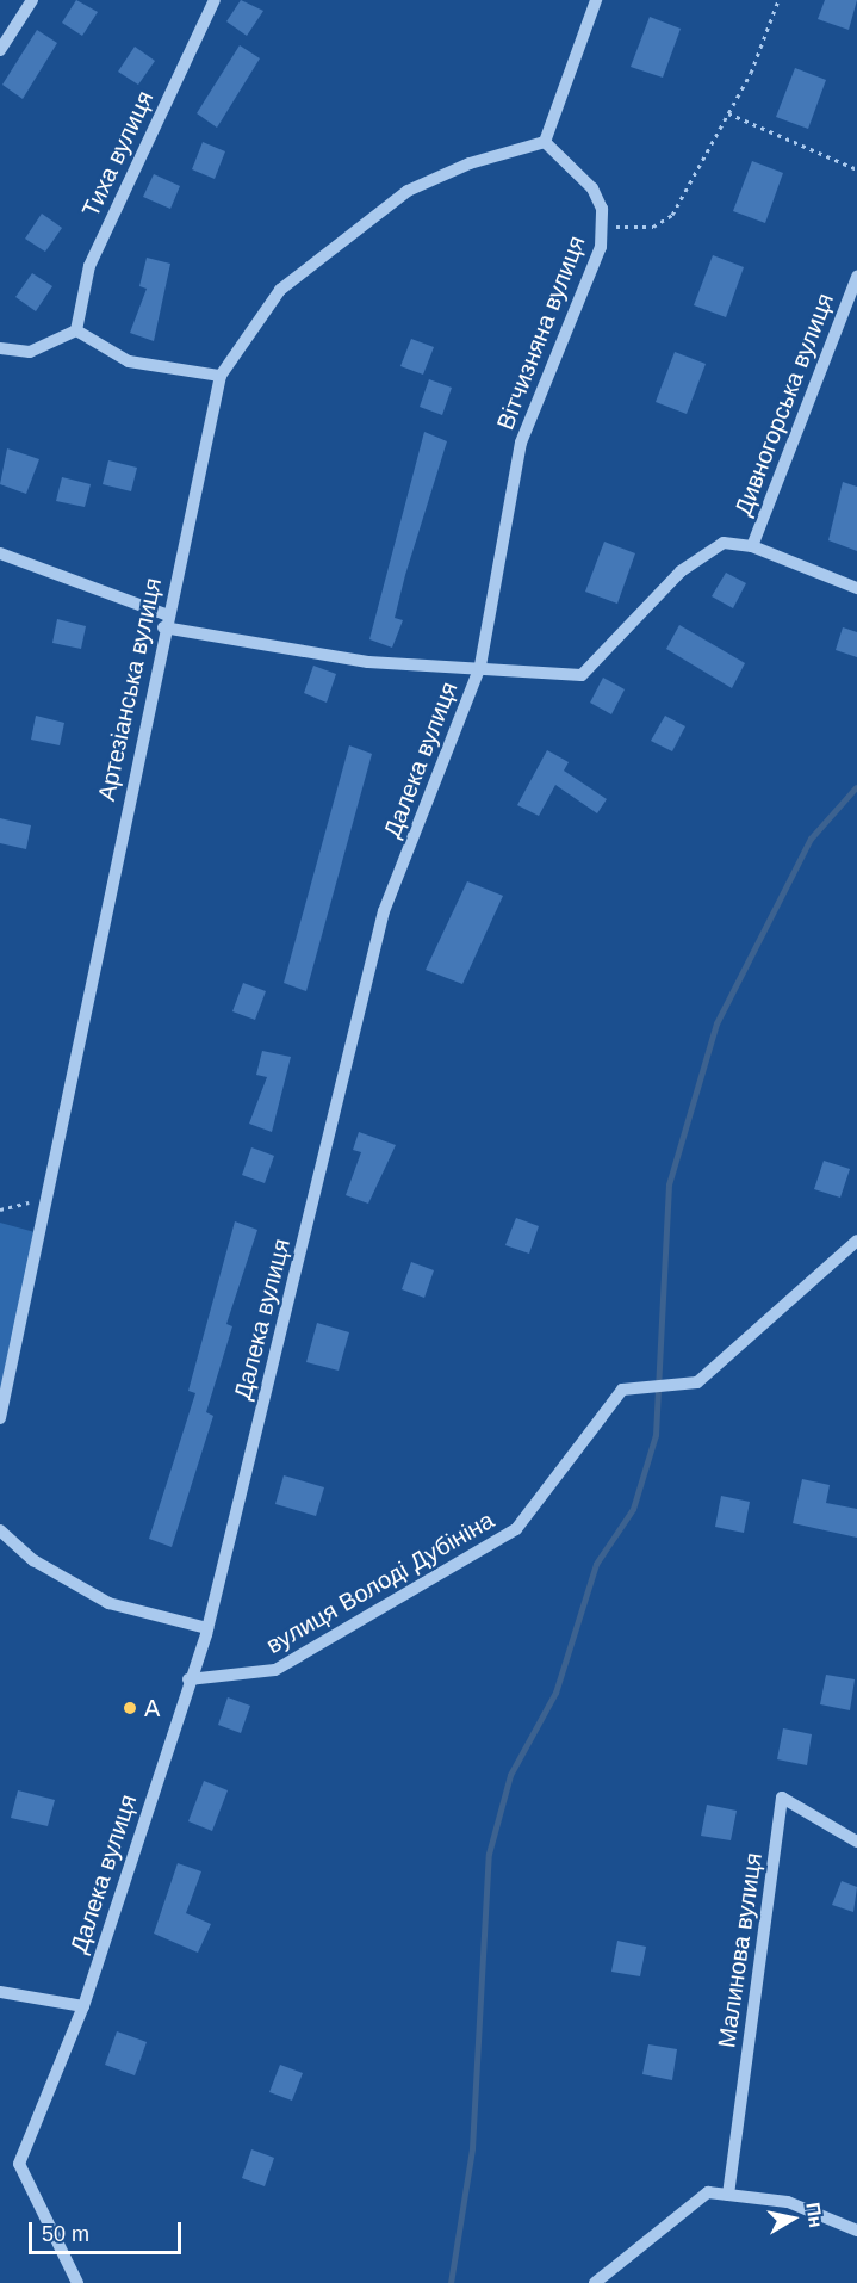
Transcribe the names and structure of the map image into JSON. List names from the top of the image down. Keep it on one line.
{"streets":{"street":["Тиха вулиця","Вітчизняна вулиця","Дивногорська вулиця","Артезіанська вулиця","Далека вулиця","вулиця Володі Дубініна","Малинова вулиця"]},"crossings":[["Вітчизняна вулиця","Артезіанська вулиця"],["Вітчизняна вулиця","Далека вулиця"],["Дивногорська вулиця","Далека вулиця"],["Далека вулиця","вулиця Володі Дубініна"]],"places":["А"],"scale_bar":"50 m","north":"right"}
